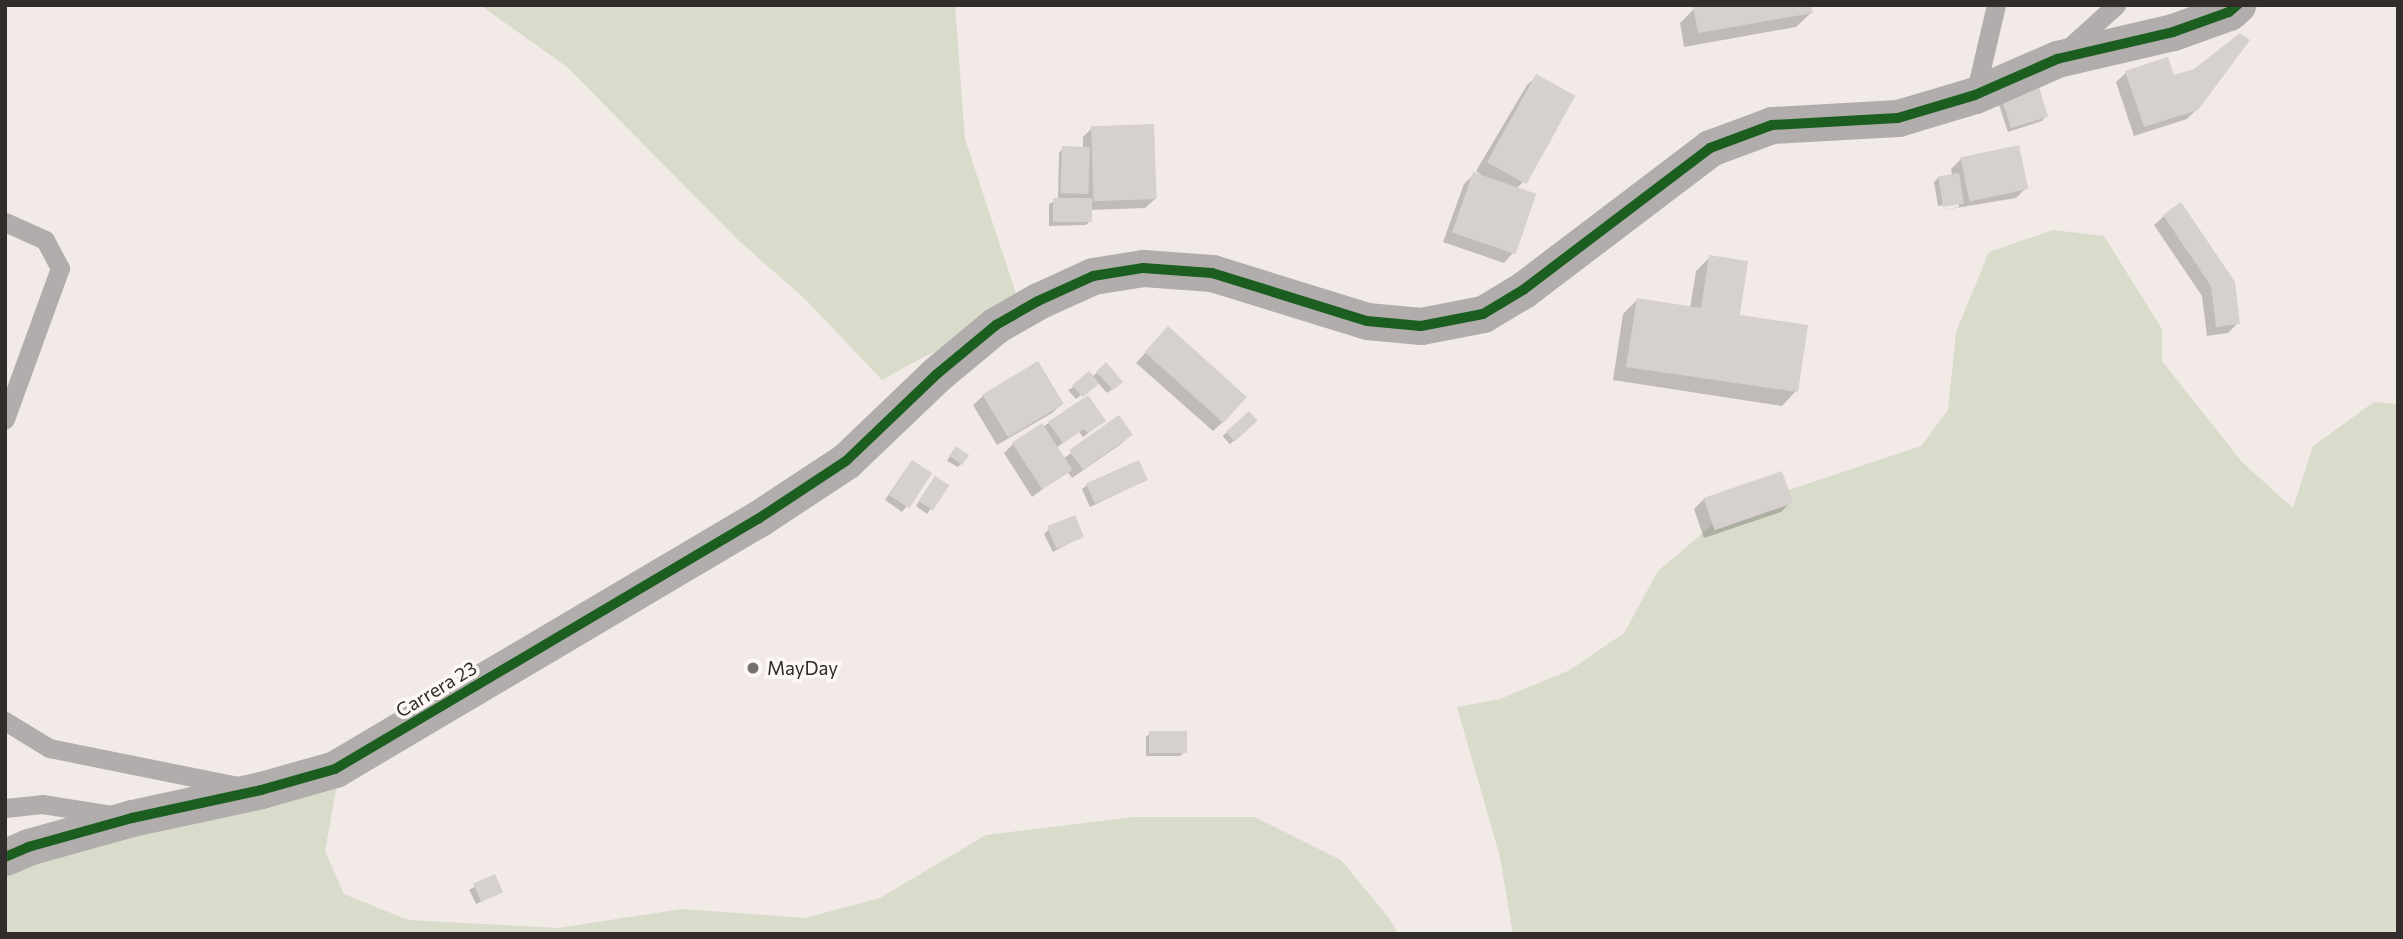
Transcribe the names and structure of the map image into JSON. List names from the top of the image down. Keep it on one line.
{"streets":{"street":["Carrera 23"]},"places":["MayDay"]}
